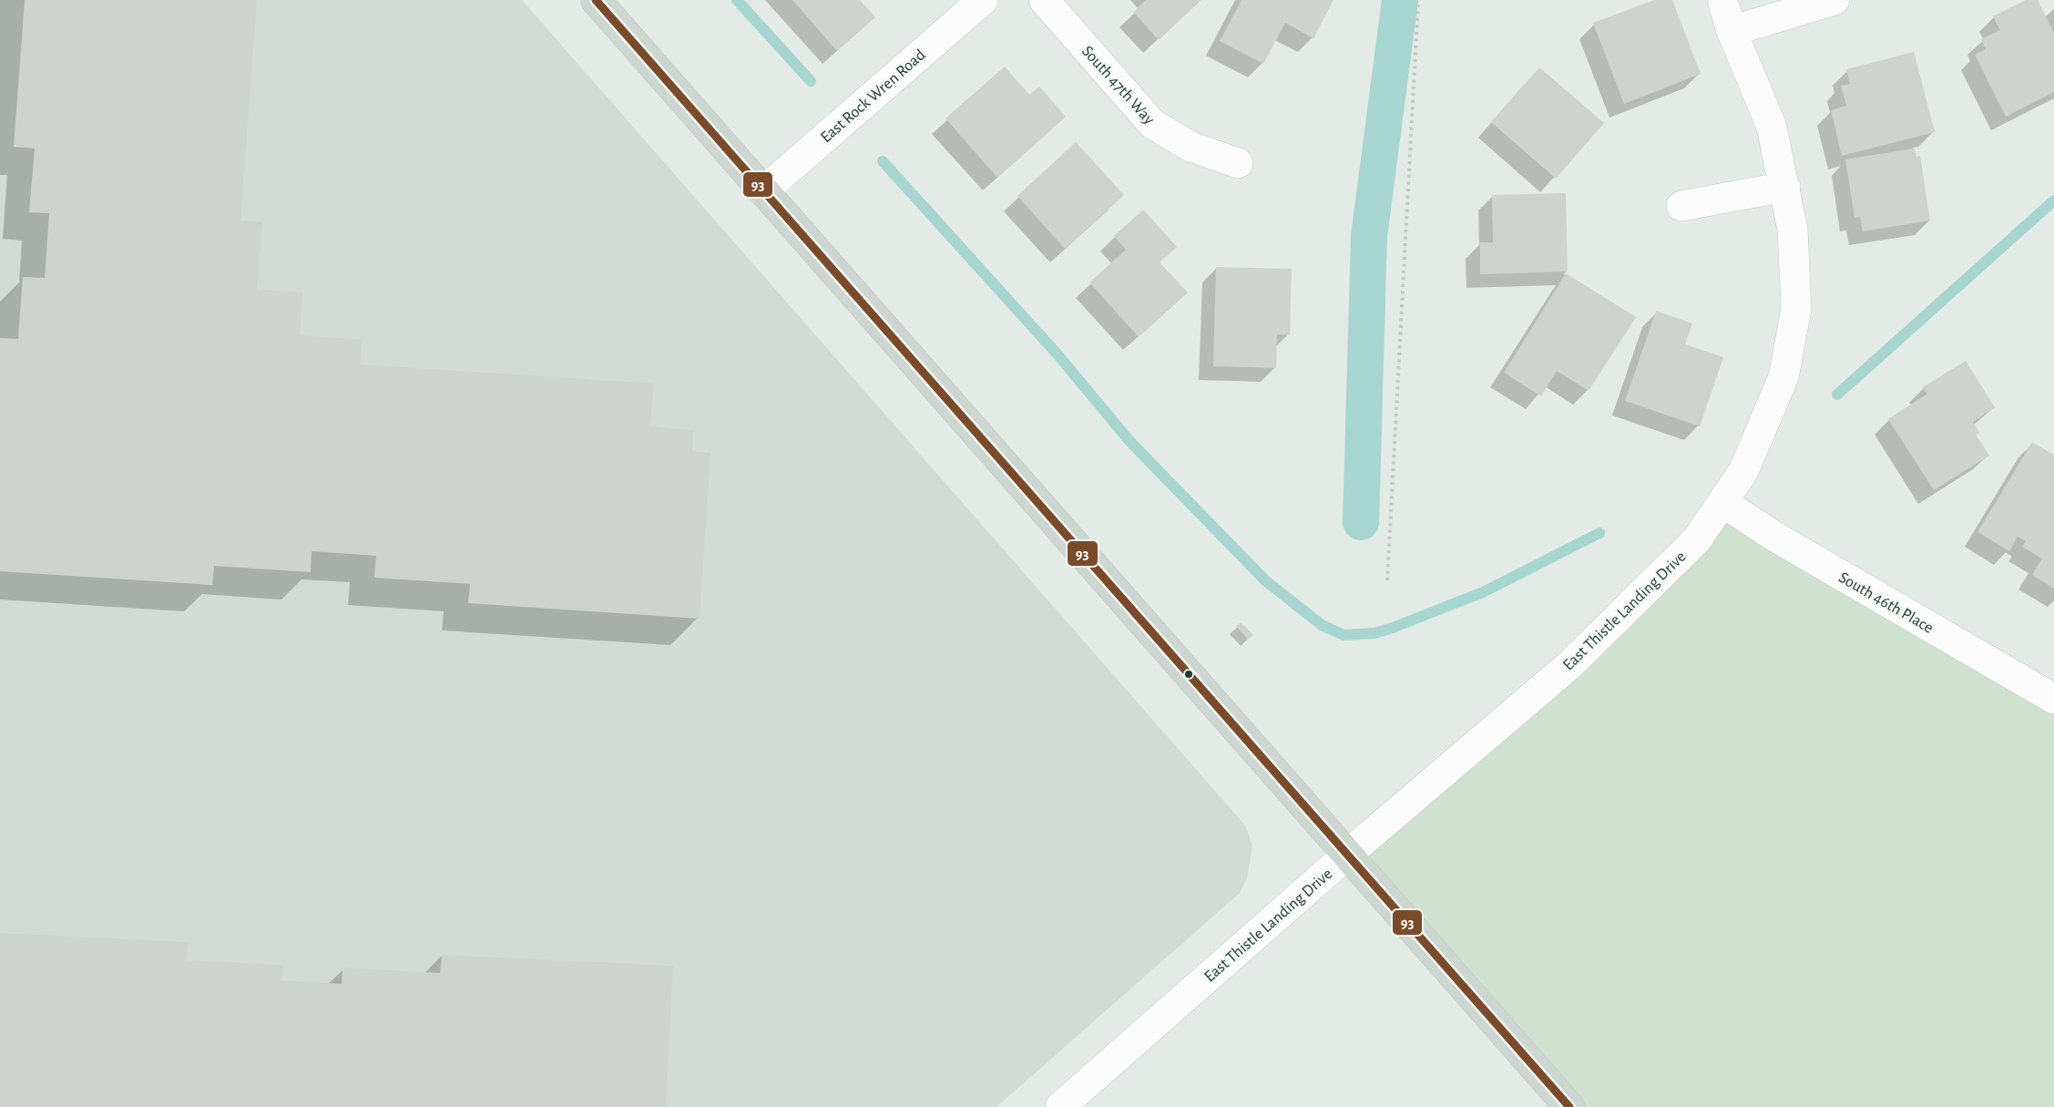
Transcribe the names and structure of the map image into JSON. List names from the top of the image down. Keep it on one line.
{"streets":{"street":["South 47th Way","East Rock Wren Road","South 46th Place","East Thistle Landing Drive"]},"crossings":[["South 46th Place","East Thistle Landing Drive"]],"lines":["transit line 93"]}
